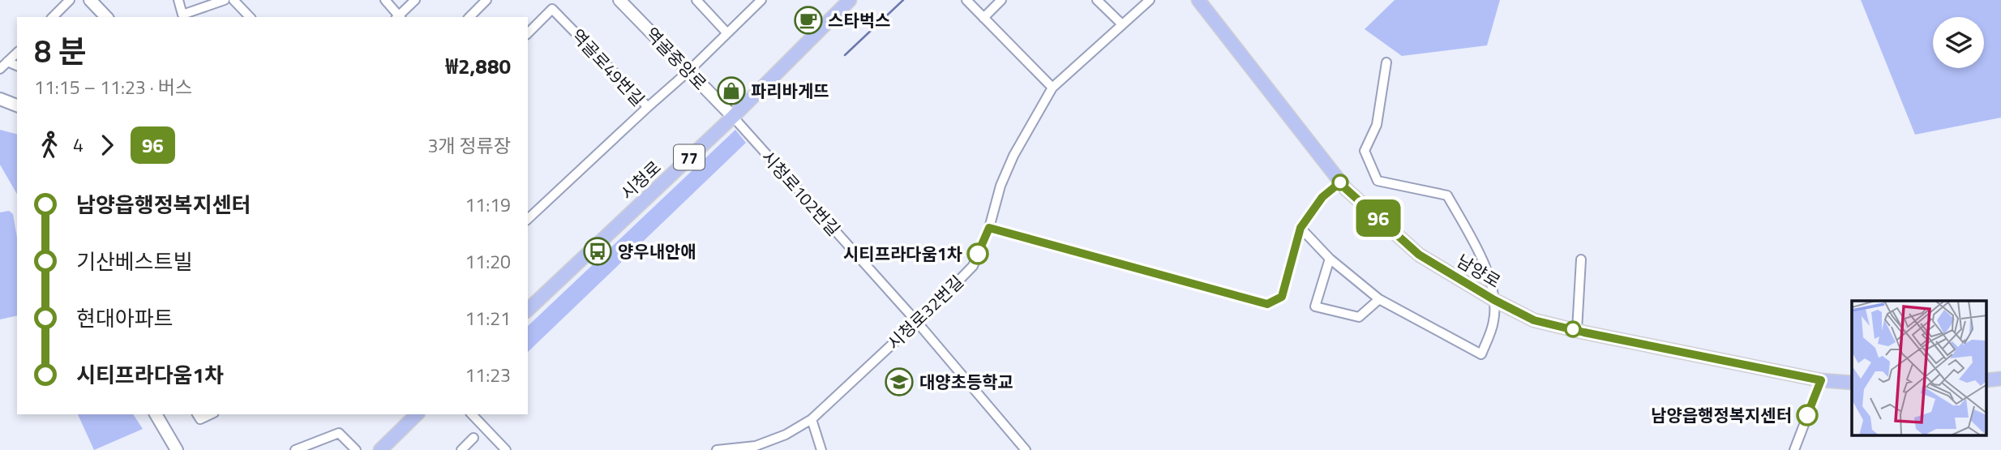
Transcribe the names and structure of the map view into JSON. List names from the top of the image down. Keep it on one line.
{"streets":{"main road":["77","시청로","남양로"],"street":["역골중앙로","역골로49번길","시청로102번길","시청로32번길"]},"crossings":[["역골중앙로","시청로"],["역골중앙로","시청로102번길"],["시청로","시청로102번길"],["시청로102번길","시청로32번길"]],"places":{"cafe":["스타벅스"],"shop":["파리바게뜨"],"bus stop":["양우내안애"],"other":["시티프라다움1차","남양읍행정복지센터"],"school or university":["대양초등학교"]},"lines":["bus line 96"],"page":{"on_map":"96","heading":["8 분","11:15 – 11:23 · 버스","₩2,880"],"legs":["4","96","3개 정류장"],"list":[{"name":"남양읍행정복지센터","value":"11:19"},{"name":"기산베스트빌","value":"11:20"},{"name":"현대아파트","value":"11:21"},{"name":"시티프라다움1차","value":"11:23"}]}}
